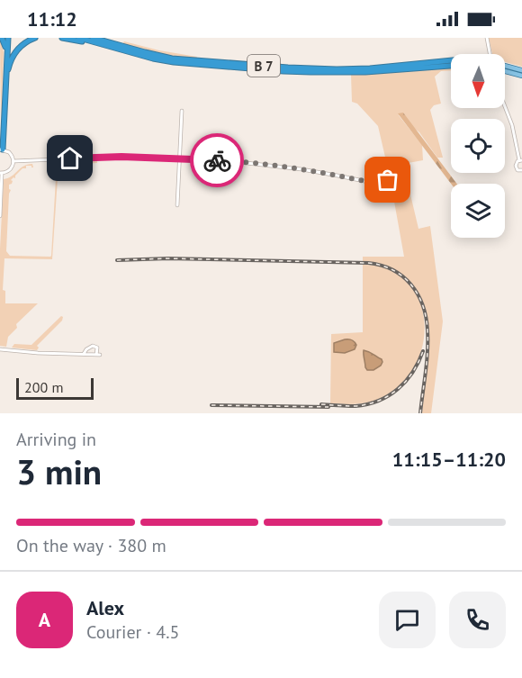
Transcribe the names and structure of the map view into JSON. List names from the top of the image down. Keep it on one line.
{"streets":{"highway":["B 7"]},"scale_bar":"200 m","north":"bottom","page":{"status":"11:12","scale":"200 m","heading":["3 min","Arriving in","11:15–11:20"],"panel":["Alex","Courier · 4.5"],"bar":"On the way · 380 m","round":"A"}}
